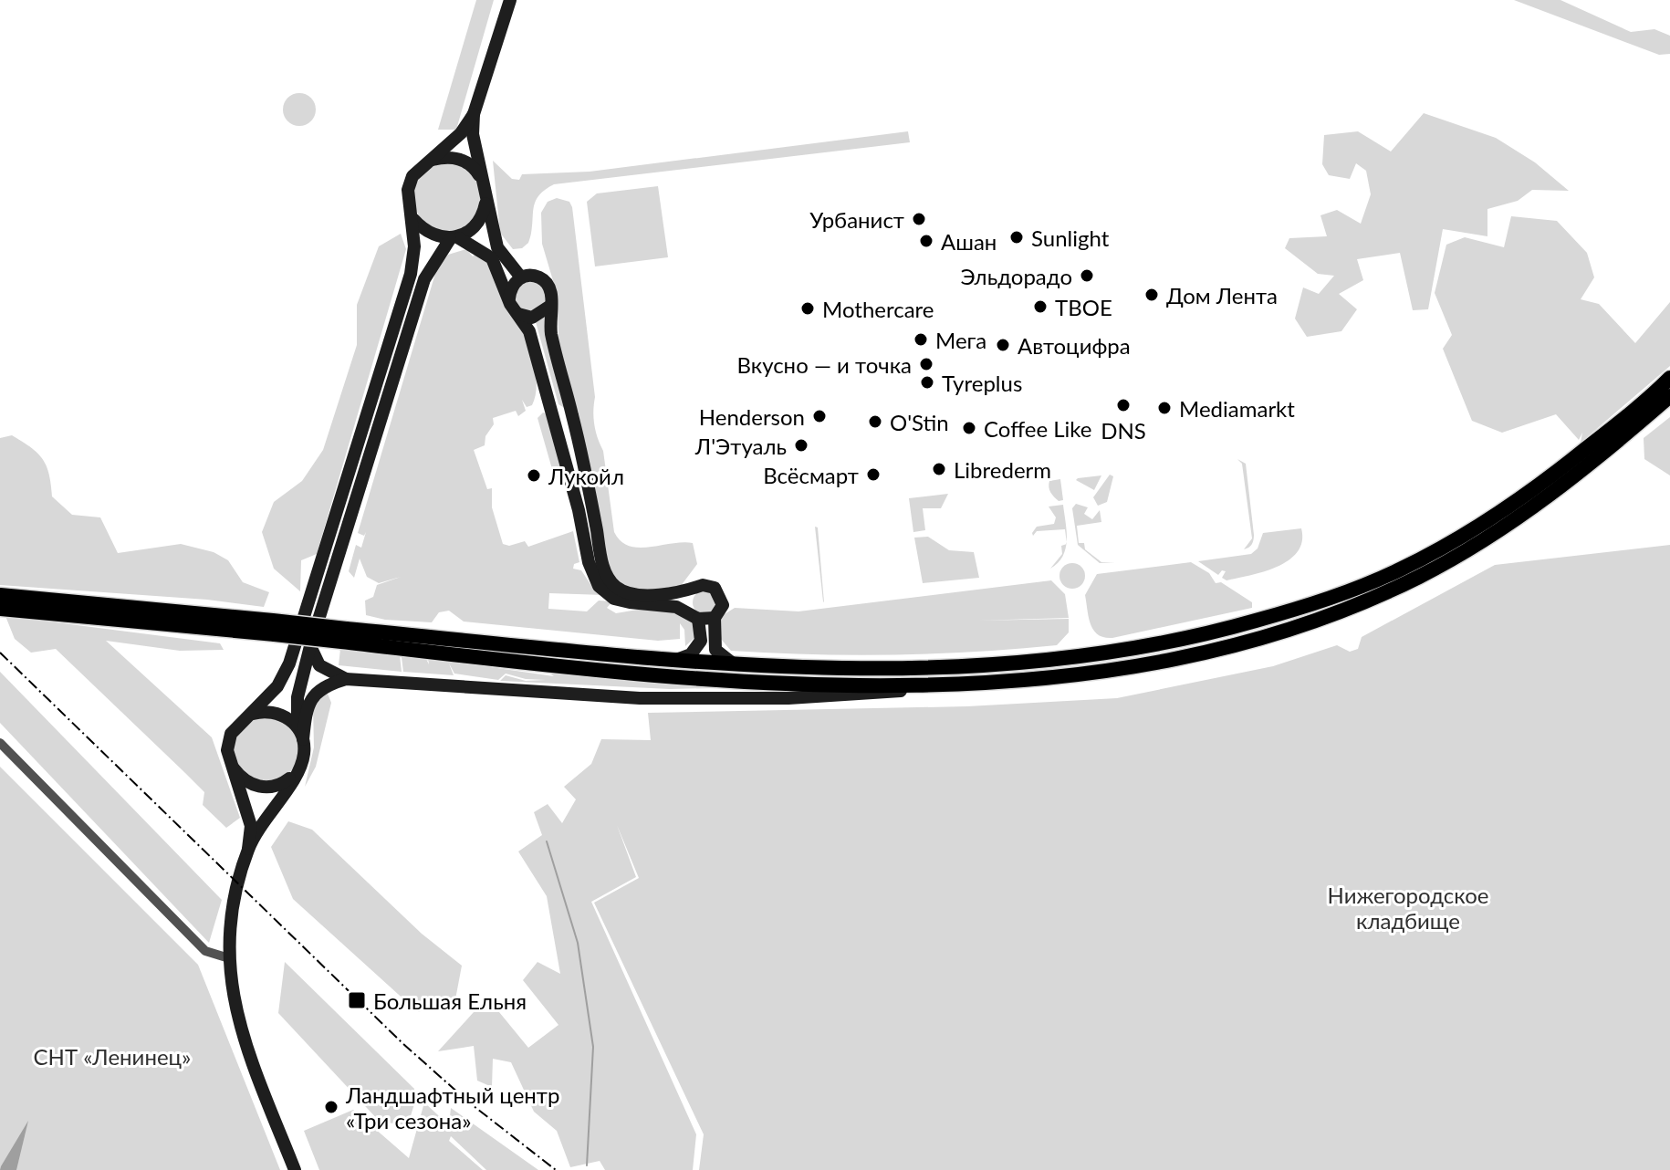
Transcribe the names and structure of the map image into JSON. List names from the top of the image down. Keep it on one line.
{"parks":["Нижегородское кладбище","СНТ «Ленинец»"],"places":{"other":["Урбанист","Sunlight","Ашан","Эльдорадо","Дом Лента","ТВОЕ","Mothercare","Мега","Автоцифра","Вкусно — и точка","Tyreplus","DNS","Mediamarkt","Henderson","O'Stin","Coffee Like","Л'Этуаль","Librederm","Всёсмарт","Лукойл","Ландшафтный центр «Три сезона»"],"transit":["Большая Ельня"]}}
